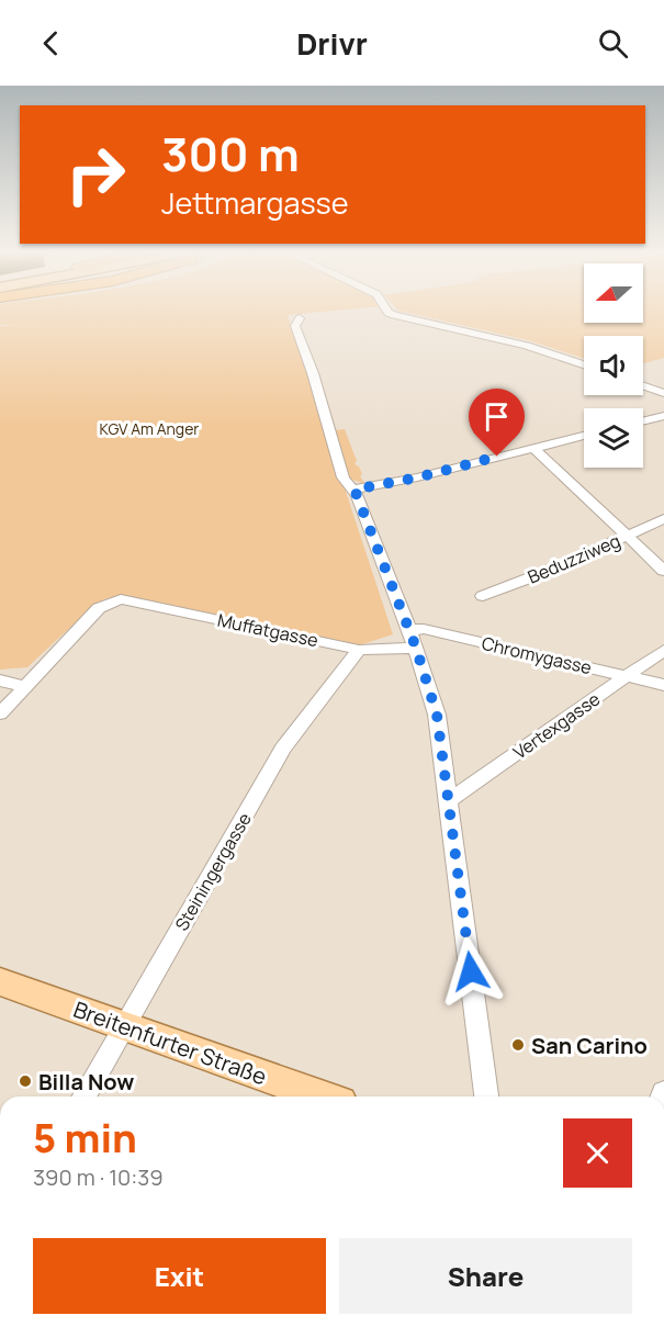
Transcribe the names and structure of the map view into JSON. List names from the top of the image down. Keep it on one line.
{"streets":{"main road":["Breitenfurter Straße"],"street":["Beduzziweg","Muffatgasse","Chromygasse","Vertexgasse","Steiningergasse"]},"crossings":[["Muffatgasse","Steiningergasse"],["Chromygasse","Vertexgasse"],["Steiningergasse","Breitenfurter Straße"]],"parks":["KGV Am Anger"],"places":["San Carino","Billa Now"],"north":"left","page":{"header":"Drivr","turn":["300 m","Jettmargasse"],"heading":["5 min","390 m · 10:39"],"buttons":["Exit","Share"]}}
